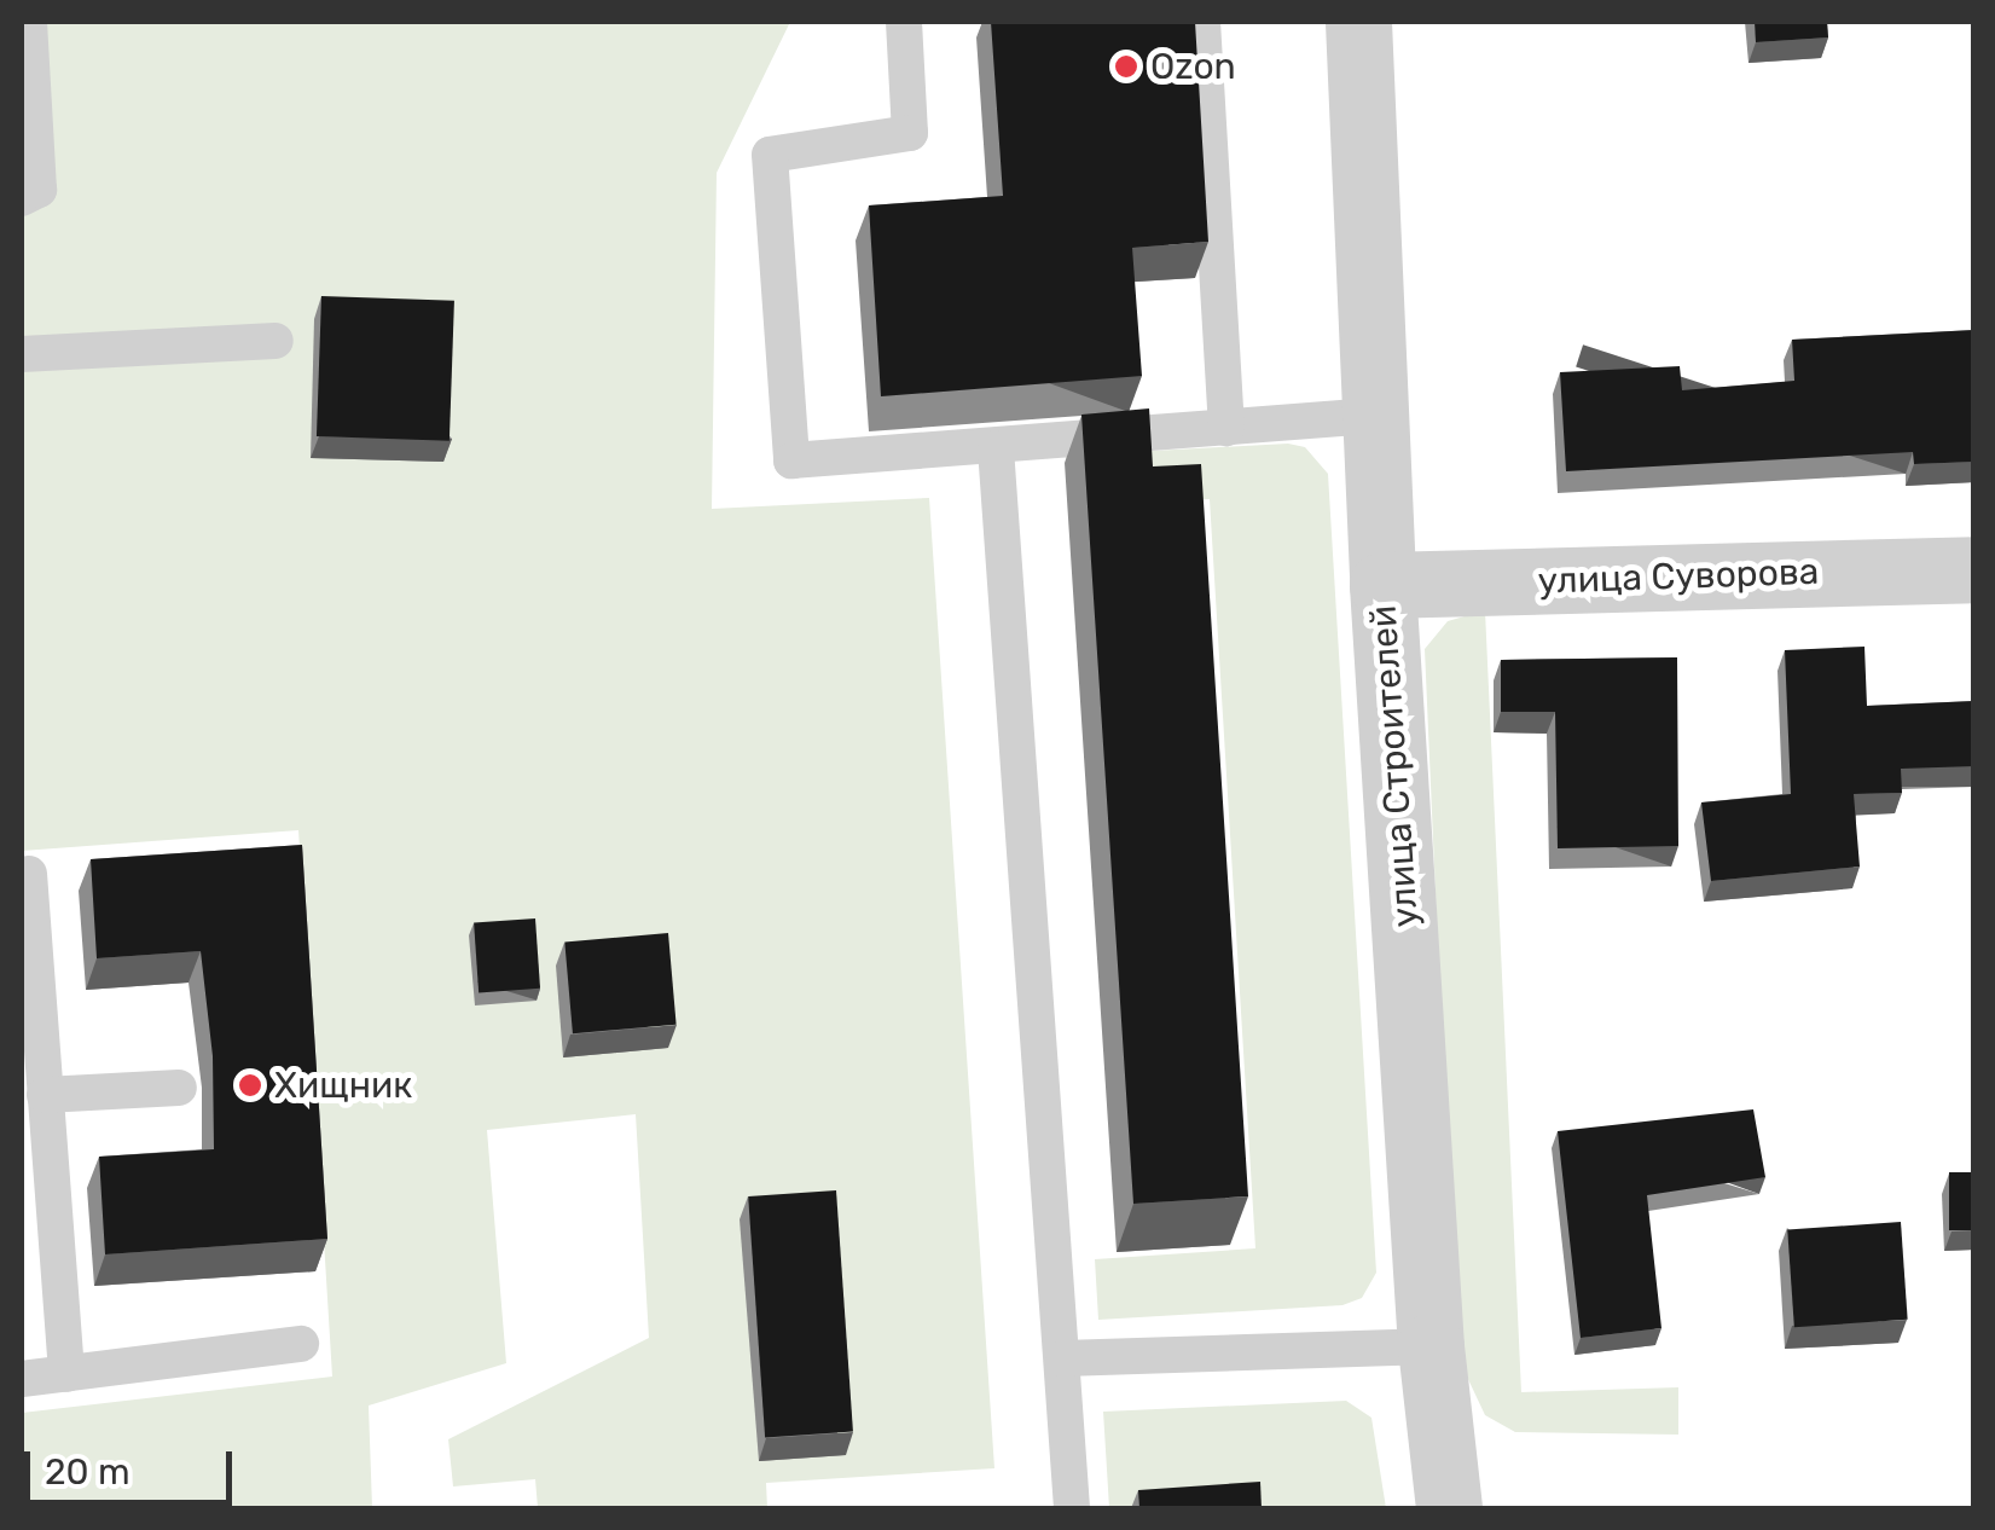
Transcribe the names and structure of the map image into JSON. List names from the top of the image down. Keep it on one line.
{"streets":{"street":["улица Суворова","улица Строителей"]},"crossings":[["улица Суворова","улица Строителей"]],"places":["Ozon","Хищник"],"scale_bar":"20 m"}
